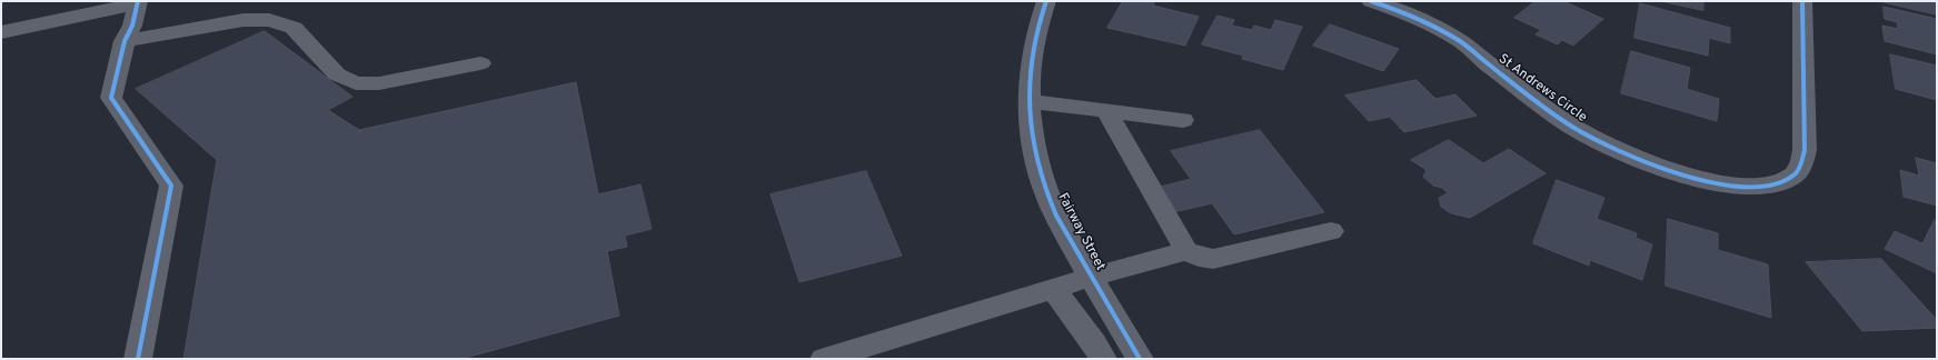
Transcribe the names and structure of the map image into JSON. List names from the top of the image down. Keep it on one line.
{"streets":{"street":["St Andrews Circle","Fairway Street"]}}
